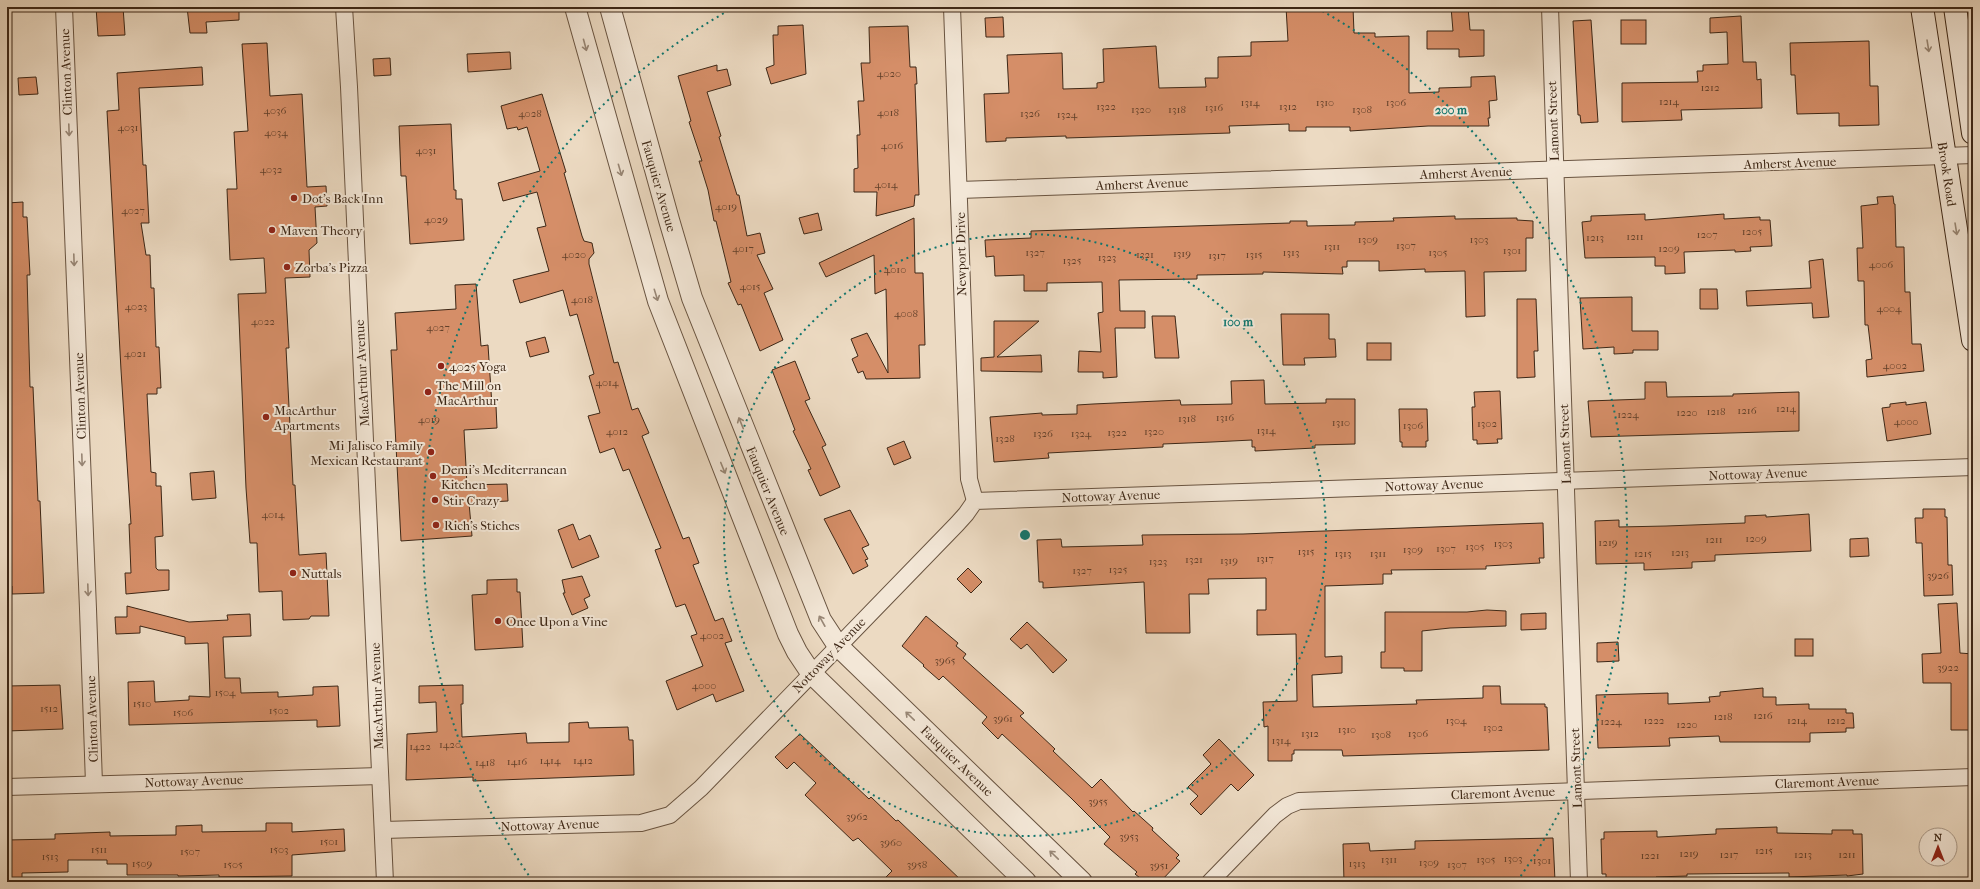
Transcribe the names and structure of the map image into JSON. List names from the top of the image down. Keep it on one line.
{"streets":{"main road":["Brook Road"],"street":["Clinton Avenue","Lamont Street","Amherst Avenue","Fauquier Avenue","Newport Drive","MacArthur Avenue","Nottoway Avenue","Claremont Avenue"]},"crossings":[["Clinton Avenue","Nottoway Avenue"],["Lamont Street","Amherst Avenue"],["Lamont Street","Nottoway Avenue"],["Lamont Street","Claremont Avenue"],["Amherst Avenue","Brook Road"],["Amherst Avenue","Newport Drive"],["Fauquier Avenue","Nottoway Avenue"],["Newport Drive","Nottoway Avenue"],["MacArthur Avenue","Nottoway Avenue"]],"one_way":["Clinton Avenue"],"places":["Dot's Back Inn","Maven Theory","Zorba's Pizza","4025 Yoga","The Mill on MacArthur","MacArthur Apartments","Mi Jalisco Family Mexican Restaurant","Demi's Mediterranean Kitchen","Stir Crazy","Rich's Stiches","Nuttals","Once Upon a Vine"],"house_numbers":["4020","1212","1214","1314","1310","1306","1322","1312","1316","1320","1318","1308","4036","4018","4028","1326","1324","4031","4034","4016","4031","4032","4014","4019","4027","4029","1205","1207","1211","1213","1309","1303","1307","1311","4017","1209","1301","1327","1313","1305","1319","4020","1321","1315","1317","1323","1325","4006","4010","4015","4018","4023","4004","4008","4022","4027","4021","4002","4014","1214","1216","1218","1220","1224","1316","1318","4019","4000","1310","1302","1306","1314","4012","1320","1322","1326","1324","1328","4014","1209","1211","1219","1303","1305","1307","1309","1315","1213","1313","1311","1215","1317","1321","1319","1323","1325","1327","3926","4002","3965","3922","4000","1504","1510","1512","1502","1506","1216","1218","3961","1304","1222","1214","1212","1224","1220","1302","1310","1312","1306","1308","1314","1420","1422","1414","1412","1416","1418","3955","3962","3953","1501","3960","1511","1503","1215","1507","1219","1217","1213","1211","1221","1513","1303","1311","1305","1301","1309","1509","1313","1505","3958","1307","3951"],"north":"top","rings":["200 m","100 m"]}
